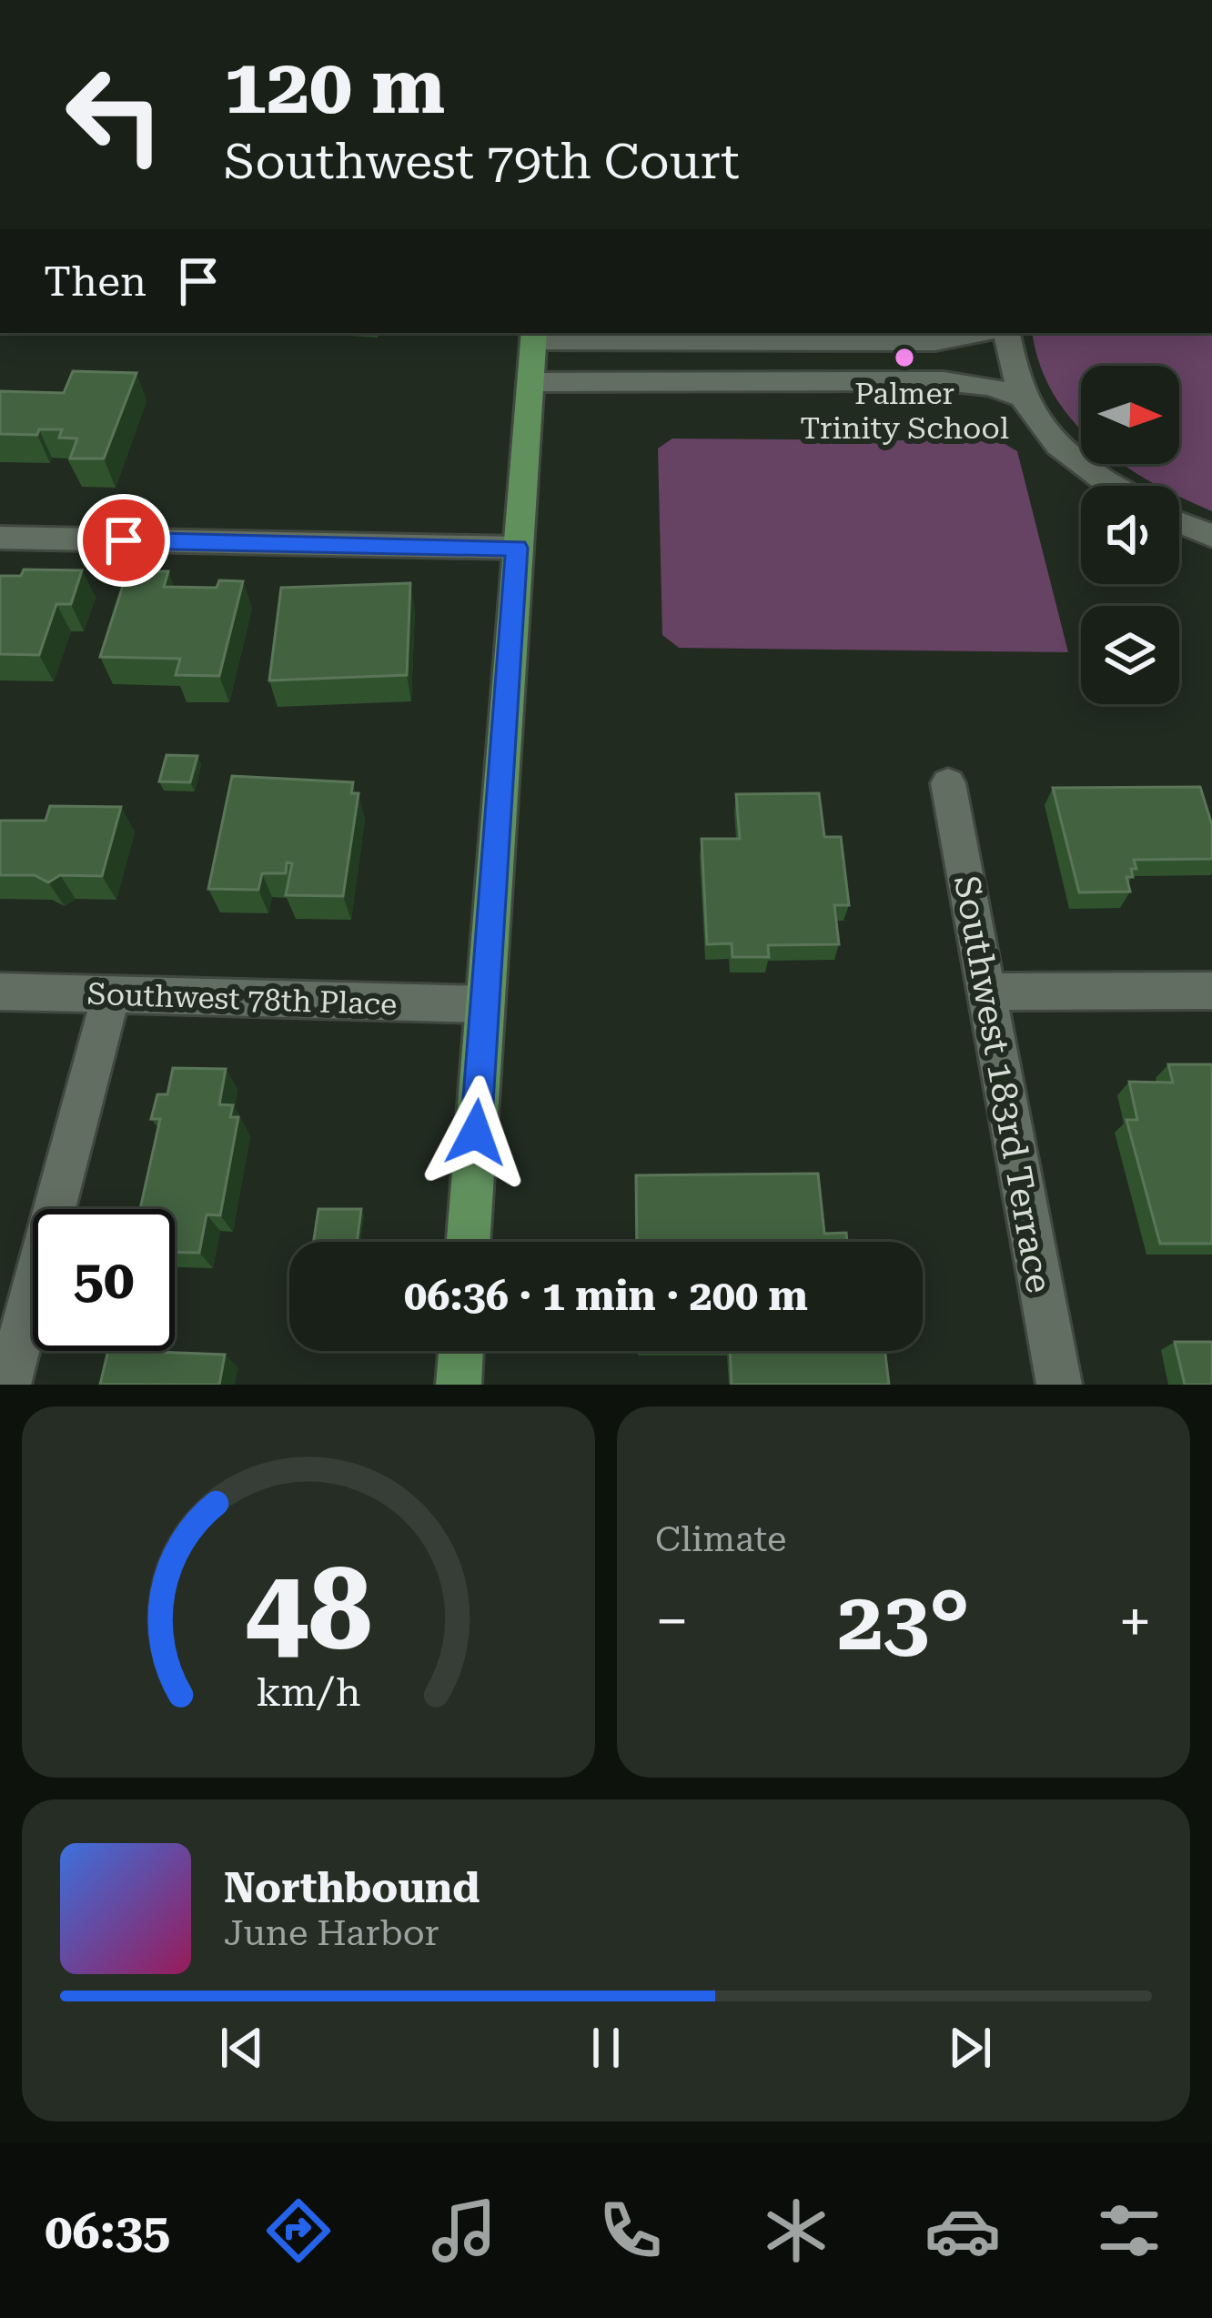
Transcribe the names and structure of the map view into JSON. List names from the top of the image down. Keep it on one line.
{"streets":{"street":["Southwest 78th Place","Southwest 183rd Terrace"]},"places":["Palmer Trinity School"],"north":"right","page":{"turn":["120 m","Southwest 79th Court"],"then":"Then","limit":"50","trip":"06:36 · 1 min · 200 m","tile":"Climate","heat":["−","23°","+"],"song":["Northbound","June Harbor"],"tabs":"06:35","gauge":["48","km/h"]}}
